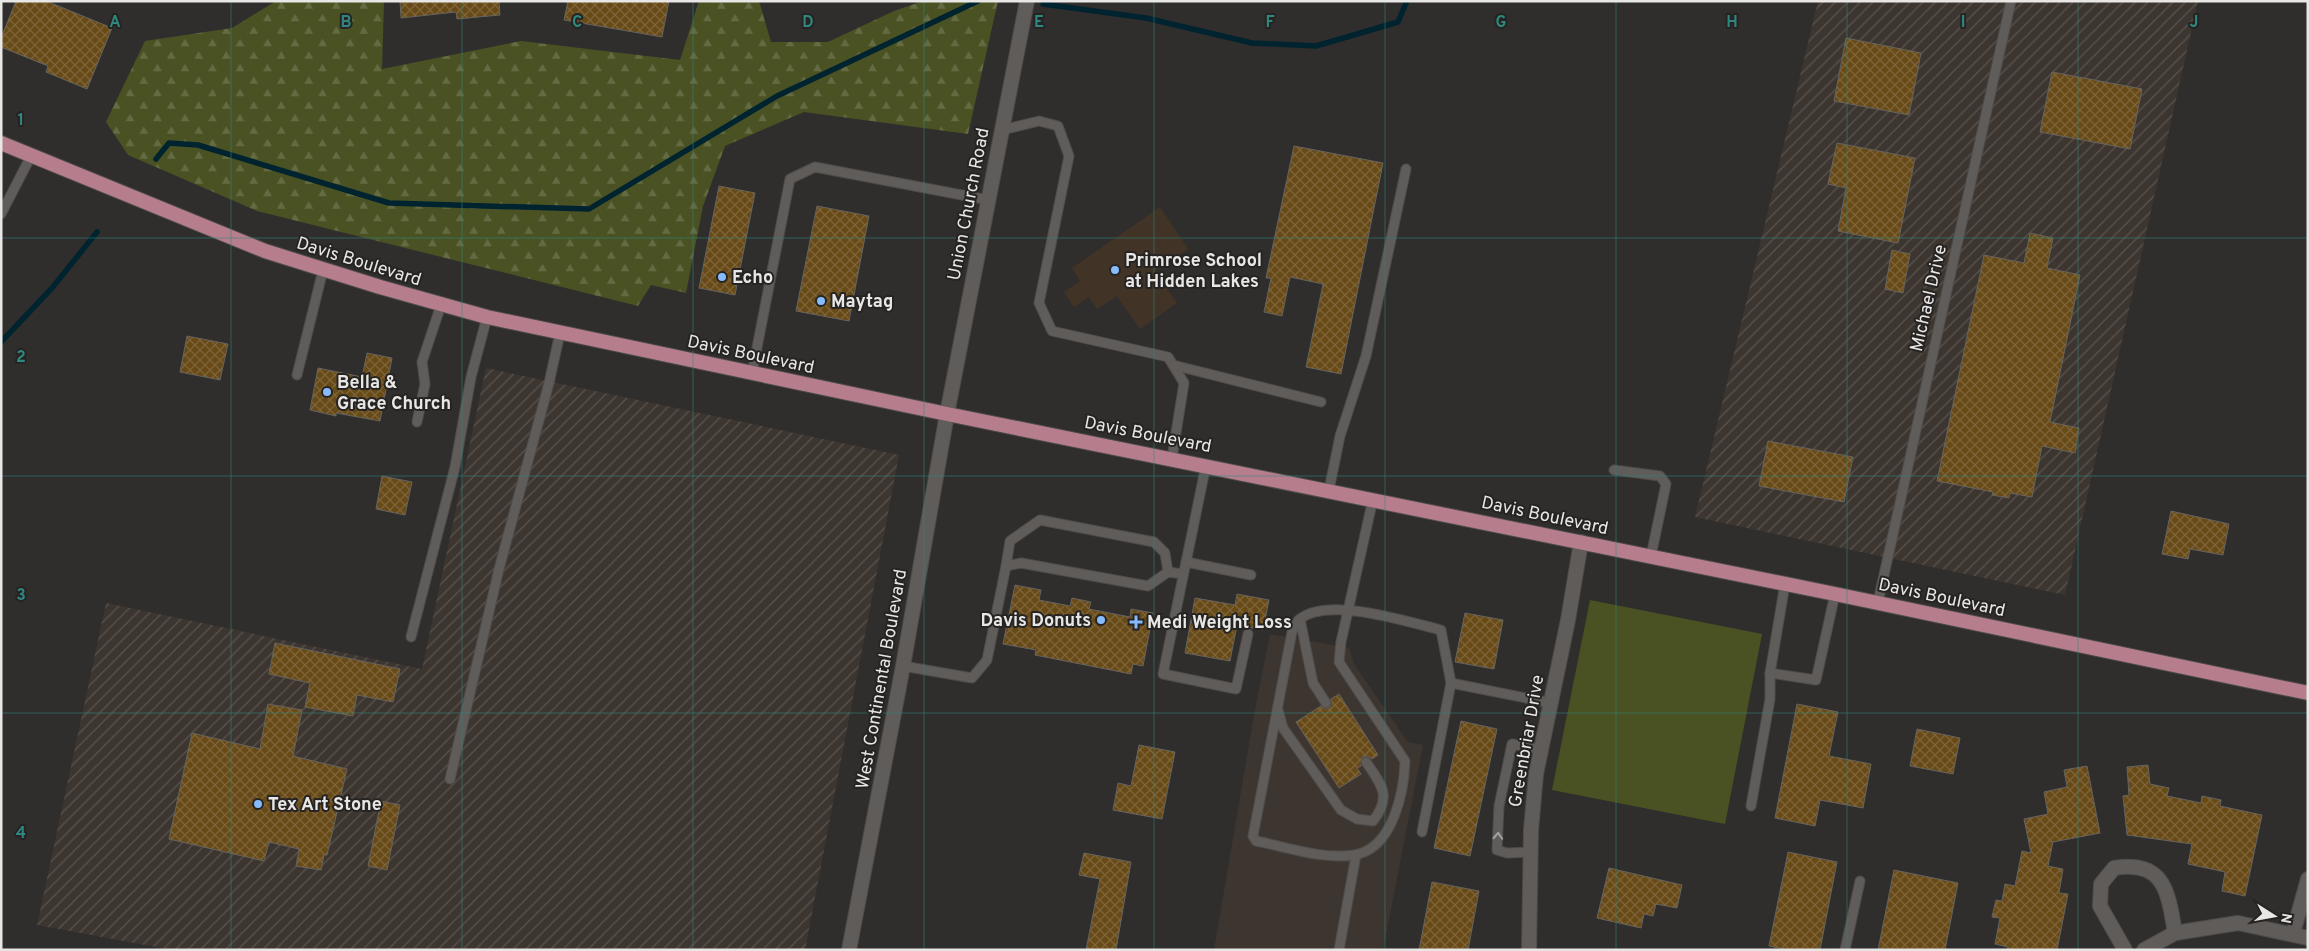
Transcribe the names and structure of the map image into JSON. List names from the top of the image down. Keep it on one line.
{"streets":{"main road":["Davis Boulevard"],"street":["Union Church Road","West Continental Boulevard","Greenbriar Drive"],"lane":["Michael Drive"]},"crossings":[["Union Church Road","Davis Boulevard"],["Union Church Road","West Continental Boulevard"],["Davis Boulevard","Michael Drive"],["Davis Boulevard","West Continental Boulevard"],["Davis Boulevard","Greenbriar Drive"]],"places":{"other":["Primrose School at Hidden Lakes","Echo","Maytag","Bella & Grace Church","Davis Donuts","Tex Art Stone"],"health":["Medi Weight Loss"]},"north":"right","grid":{"columns":["A","B","C","D","E","F","G","H","I","J"],"rows":["1","2","3","4"]}}
